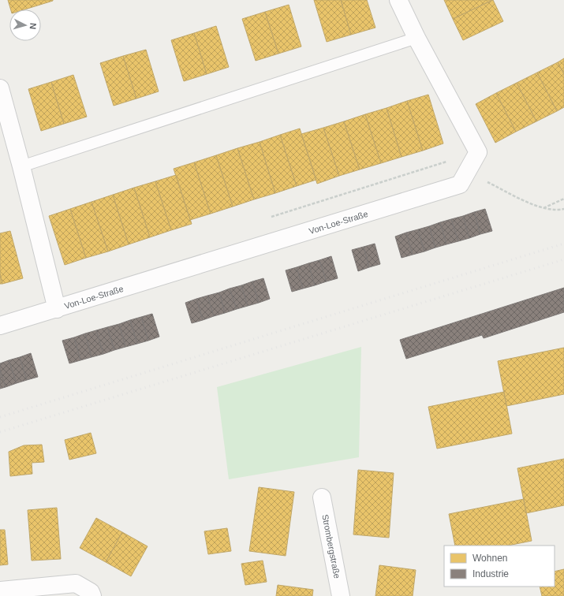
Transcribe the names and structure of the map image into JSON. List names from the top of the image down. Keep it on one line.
{"streets":{"street":["Von-Loe-Straße","Strombergstraße"]},"legend":["Wohnen","Industrie"],"north":"right"}
